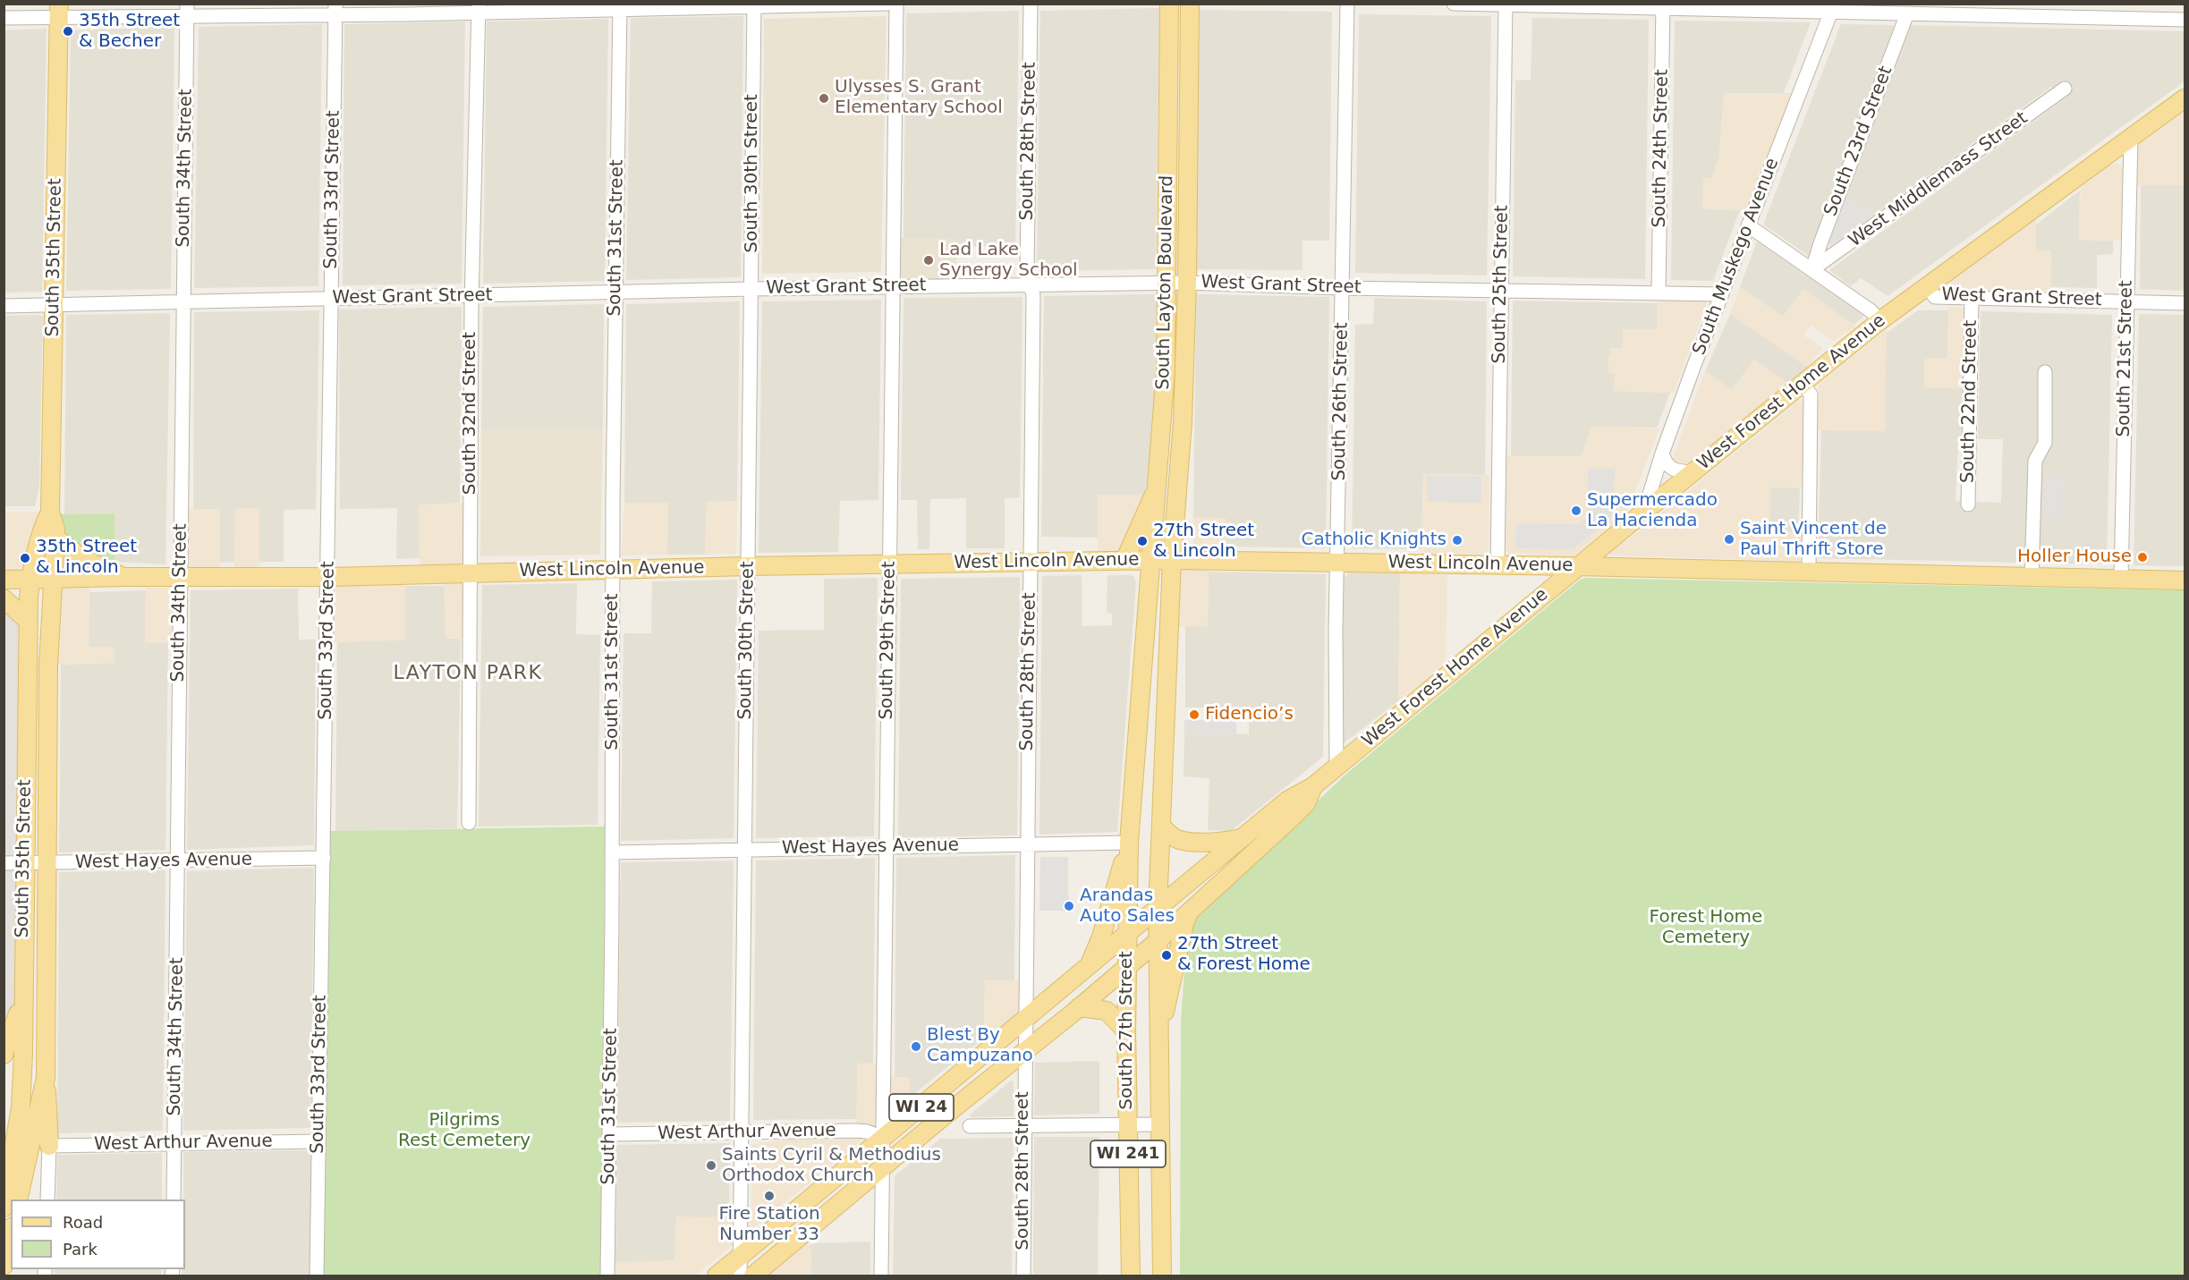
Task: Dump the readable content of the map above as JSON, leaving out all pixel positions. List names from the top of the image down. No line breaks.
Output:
{"streets":{"main road":["South 35th Street","South Layton Boulevard","West Forest Home Avenue","West Lincoln Avenue","South 27th Street","WI 24","WI 241"],"street":["South 28th Street","South 23rd Street","South 24th Street","South 34th Street","South 30th Street","West Middlemass Street","South 33rd Street","South 31st Street","South Muskego Avenue","South 25th Street","West Grant Street","South 21st Street","South 26th Street","South 22nd Street","South 32nd Street","South 29th Street","West Hayes Avenue","West Arthur Avenue"]},"crossings":[["South 28th Street","West Grant Street"],["South 28th Street","West Forest Home Avenue"],["South 28th Street","West Lincoln Avenue"],["South 28th Street","West Hayes Avenue"],["South 23rd Street","West Middlemass Street"],["South 24th Street","West Grant Street"],["South 34th Street","West Grant Street"],["South 34th Street","West Lincoln Avenue"],["South 34th Street","West Hayes Avenue"],["South 34th Street","West Arthur Avenue"],["South 30th Street","West Grant Street"],["South 30th Street","West Forest Home Avenue"],["South 30th Street","West Lincoln Avenue"],["South 30th Street","West Hayes Avenue"],["South 30th Street","West Arthur Avenue"],["South 33rd Street","West Grant Street"],["South 33rd Street","West Lincoln Avenue"],["South 33rd Street","West Hayes Avenue"],["South 33rd Street","West Arthur Avenue"],["South 31st Street","West Grant Street"],["South 31st Street","West Lincoln Avenue"],["South 31st Street","West Hayes Avenue"],["South 31st Street","West Arthur Avenue"],["South Muskego Avenue","West Grant Street"],["South Muskego Avenue","West Forest Home Avenue"],["South 35th Street","West Grant Street"],["South 35th Street","West Lincoln Avenue"],["South 35th Street","West Hayes Avenue"],["South Layton Boulevard","West Grant Street"],["South Layton Boulevard","West Lincoln Avenue"],["South Layton Boulevard","South 27th Street"],["South 25th Street","West Grant Street"],["South 25th Street","West Lincoln Avenue"],["West Grant Street","South 21st Street"],["West Grant Street","West Forest Home Avenue"],["West Grant Street","South 26th Street"],["West Grant Street","South 22nd Street"],["West Grant Street","South 32nd Street"],["West Grant Street","South 29th Street"],["South 21st Street","West Forest Home Avenue"],["South 21st Street","West Lincoln Avenue"],["West Forest Home Avenue","South 26th Street"],["West Forest Home Avenue","West Lincoln Avenue"],["West Forest Home Avenue","South 29th Street"],["West Forest Home Avenue","South 27th Street"],["West Forest Home Avenue","West Arthur Avenue"],["South 26th Street","West Lincoln Avenue"],["South 32nd Street","West Lincoln Avenue"],["West Lincoln Avenue","South 29th Street"],["West Lincoln Avenue","South 27th Street"],["South 29th Street","West Hayes Avenue"],["South 29th Street","West Arthur Avenue"],["West Hayes Avenue","South 27th Street"]],"districts":["LAYTON PARK"],"parks":["Forest Home Cemetery","Pilgrims Rest Cemetery"],"places":["35th Street & Becher","Ulysses S. Grant Elementary School","Lad Lake Synergy School","Supermercado La Hacienda","Saint Vincent de Paul Thrift Store","Catholic Knights","27th Street & Lincoln","Holler House","35th Street & Lincoln","Fidencio’s","Arandas Auto Sales","27th Street & Forest Home","Blest By Campuzano","Saints Cyril & Methodius Orthodox Church","Fire Station Number 33"],"legend":["Road","Park"]}
